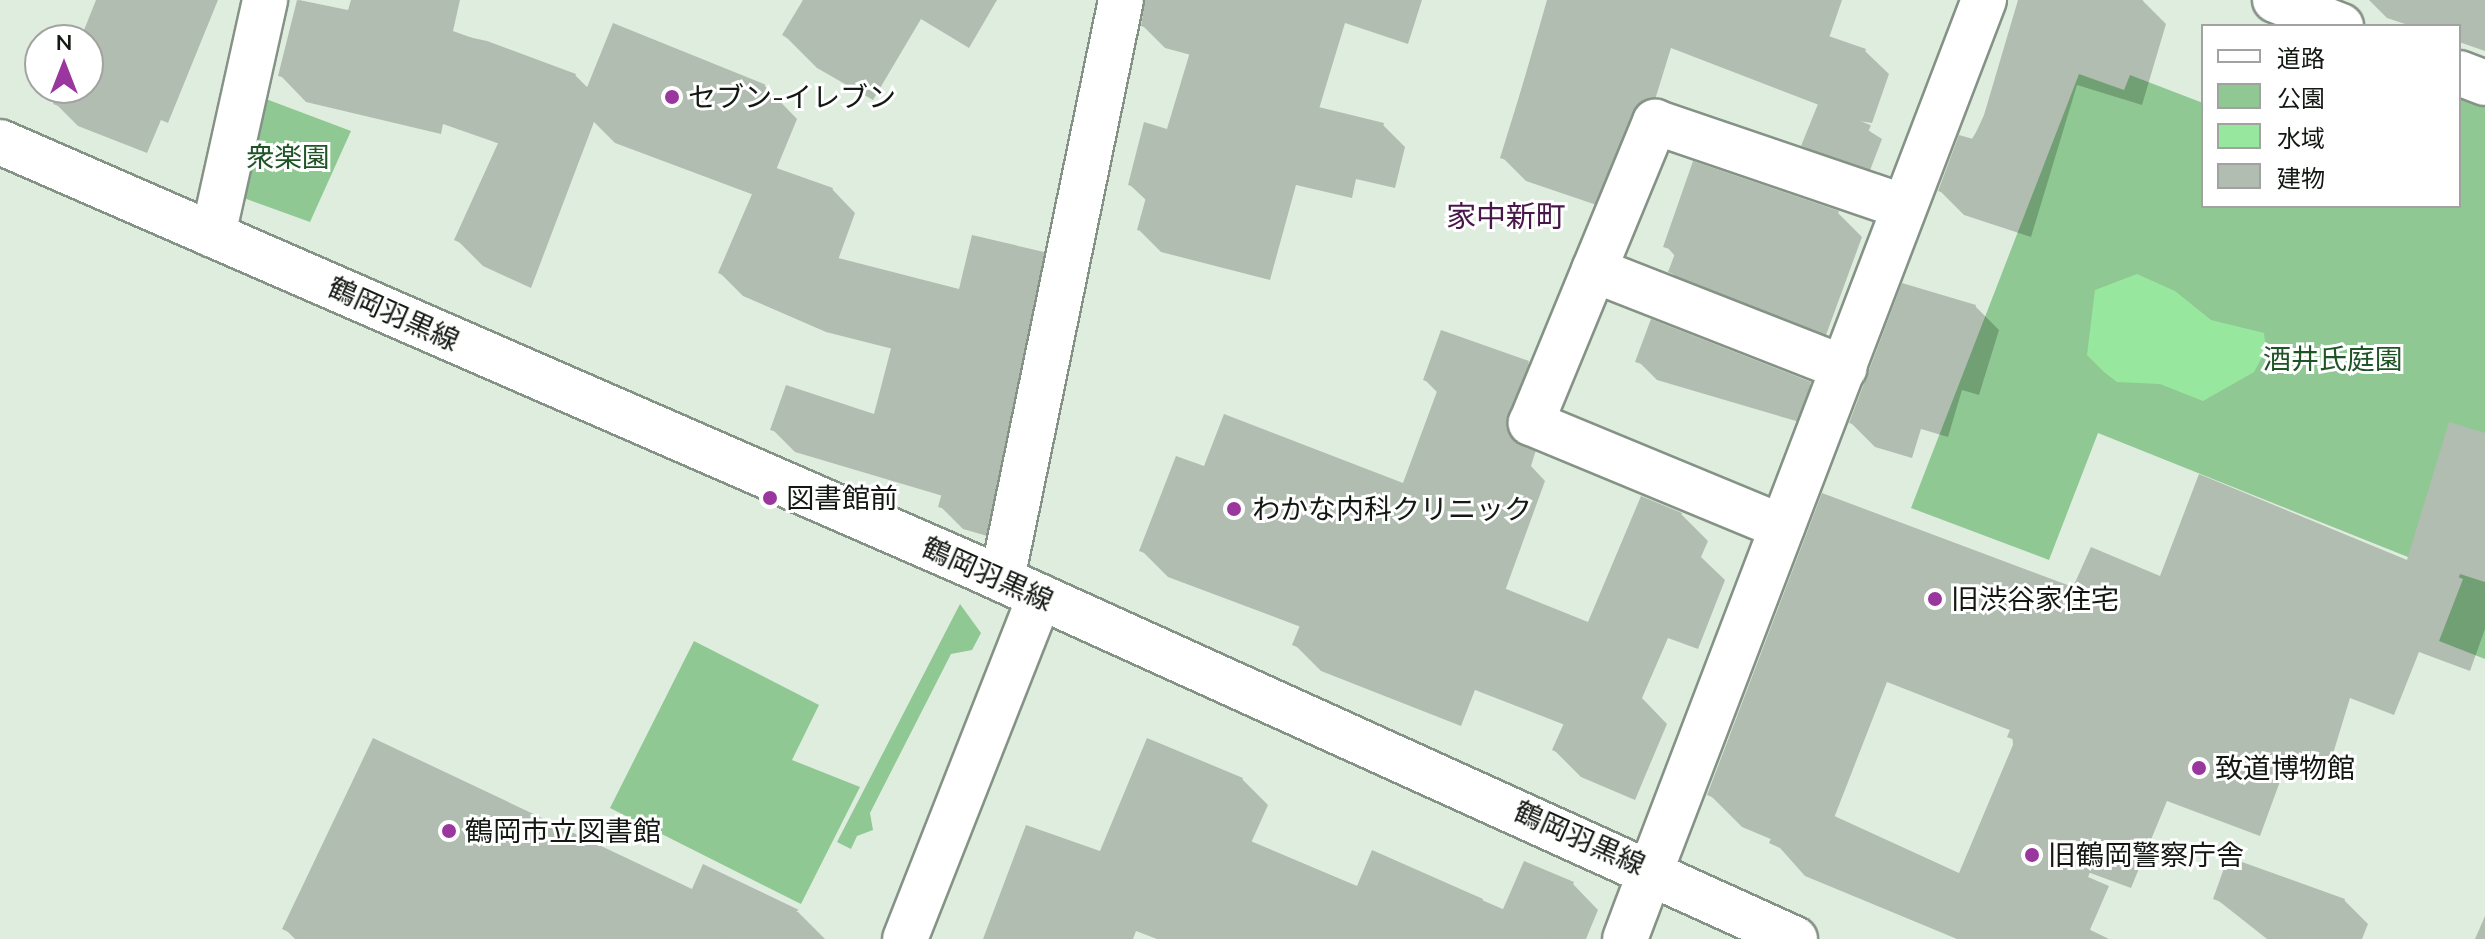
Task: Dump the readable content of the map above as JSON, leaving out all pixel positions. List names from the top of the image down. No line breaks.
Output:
{"streets":{"street":["鶴岡羽黒線"]},"districts":["家中新町"],"parks":["衆楽園","酒井氏庭園"],"places":["セブン-イレブン","図書館前","わかな内科クリニック","旧渋谷家住宅","致道博物館","鶴岡市立図書館","旧鶴岡警察庁舎"],"legend":["道路","公園","水域","建物"],"north":"top"}
